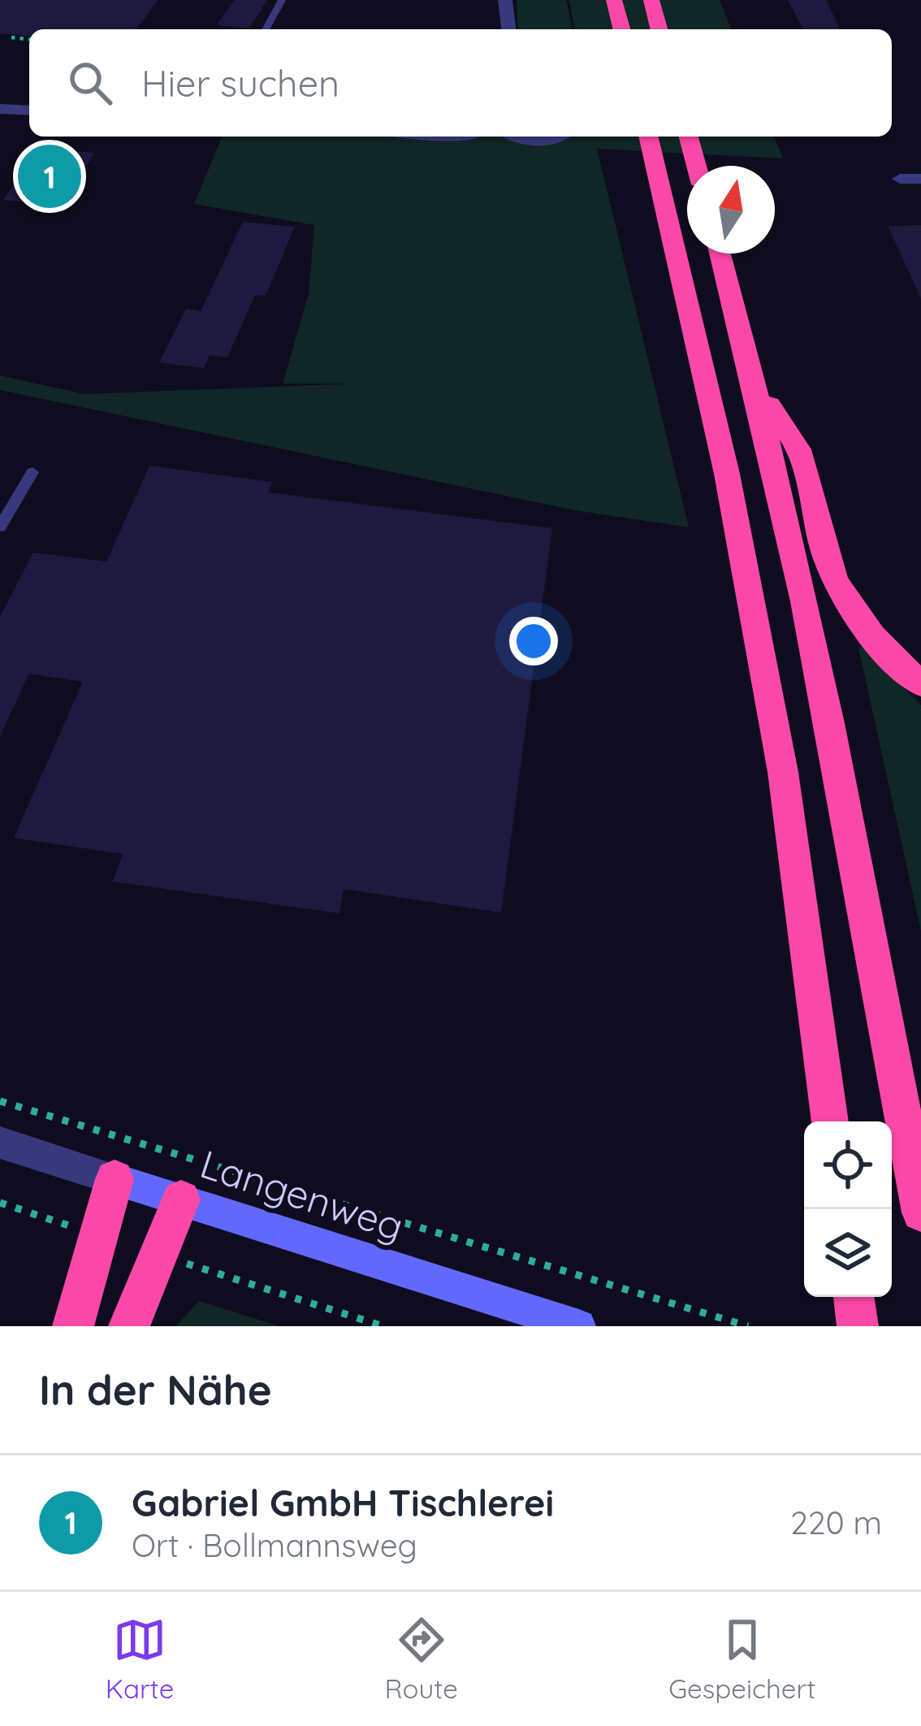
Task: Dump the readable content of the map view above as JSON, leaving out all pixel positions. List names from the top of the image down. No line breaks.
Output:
{"streets":{"street":["Langenweg"]},"north":"top","page":{"search":"Hier suchen","pins":"1","heading":"In der Nähe","list":[{"mark":"1","name":"Gabriel GmbH Tischlerei","note":"Ort · Bollmannsweg","value":"220 m"}],"nav":["Karte","Route","Gespeichert"]}}
